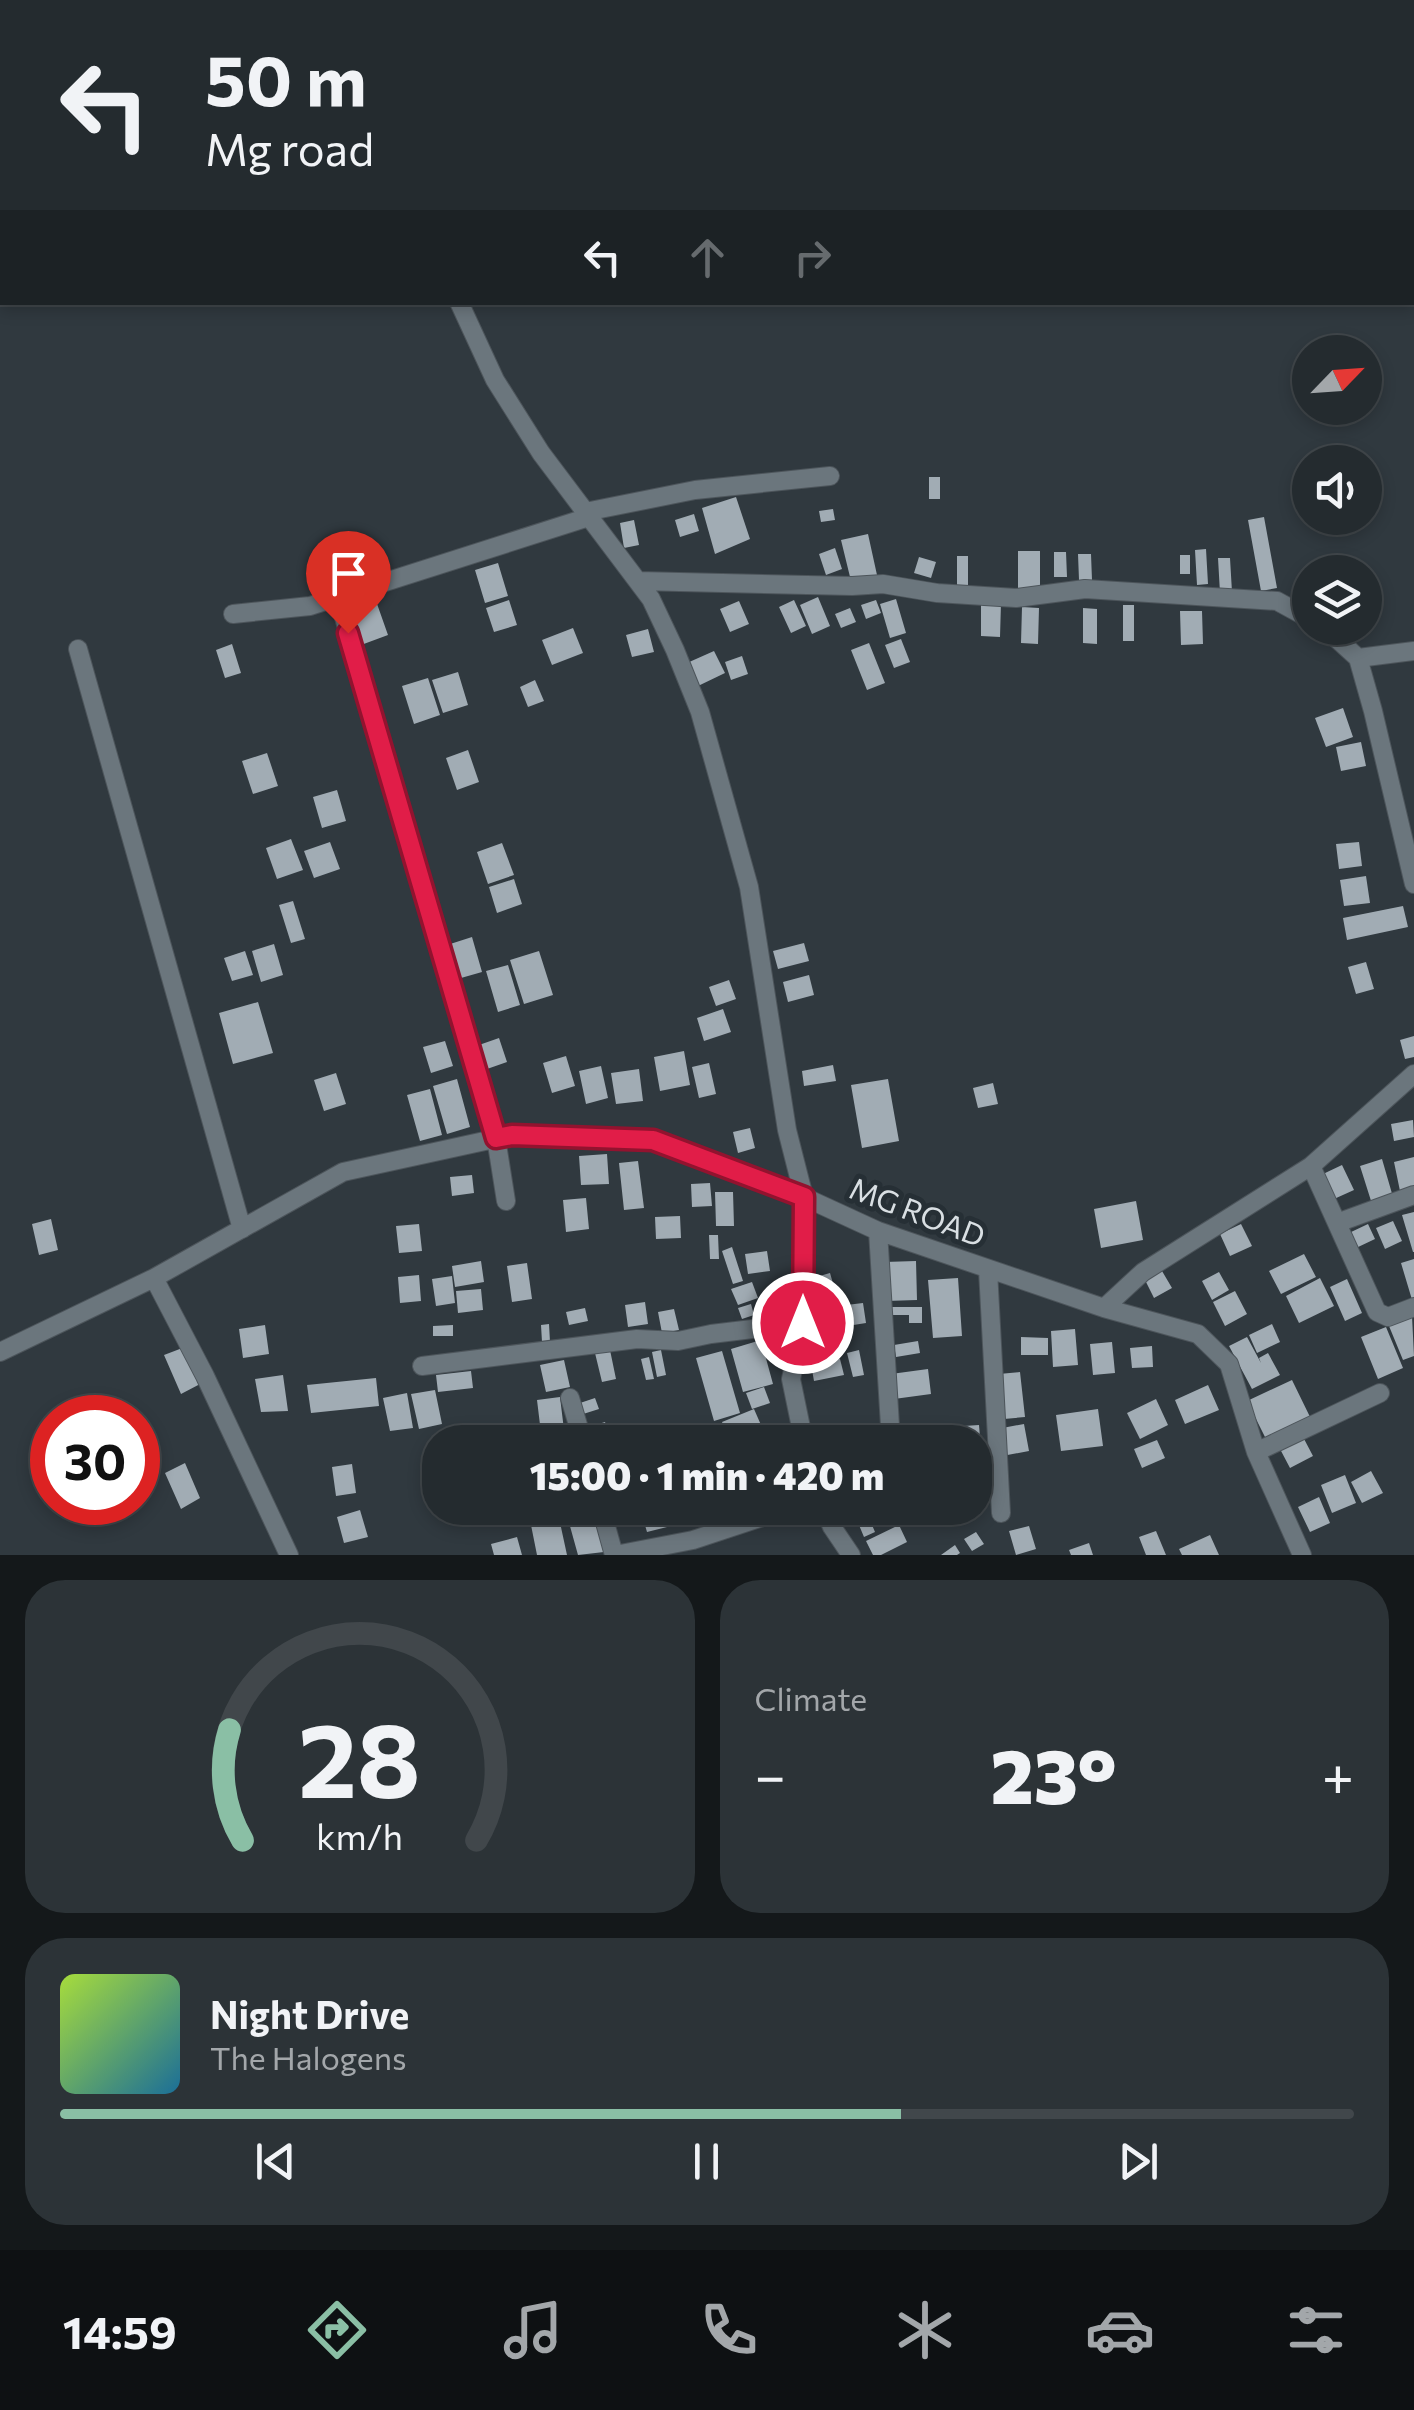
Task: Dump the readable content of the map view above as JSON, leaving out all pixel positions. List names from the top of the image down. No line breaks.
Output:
{"streets":{"street":["MG ROAD"]},"north":"top right","page":{"turn":["50 m","Mg road"],"limit":"30","trip":"15:00 · 1 min · 420 m","tile":"Climate","heat":["−","23°","+"],"song":["Night Drive","The Halogens"],"tabs":"14:59","gauge":["28","km/h"]}}
